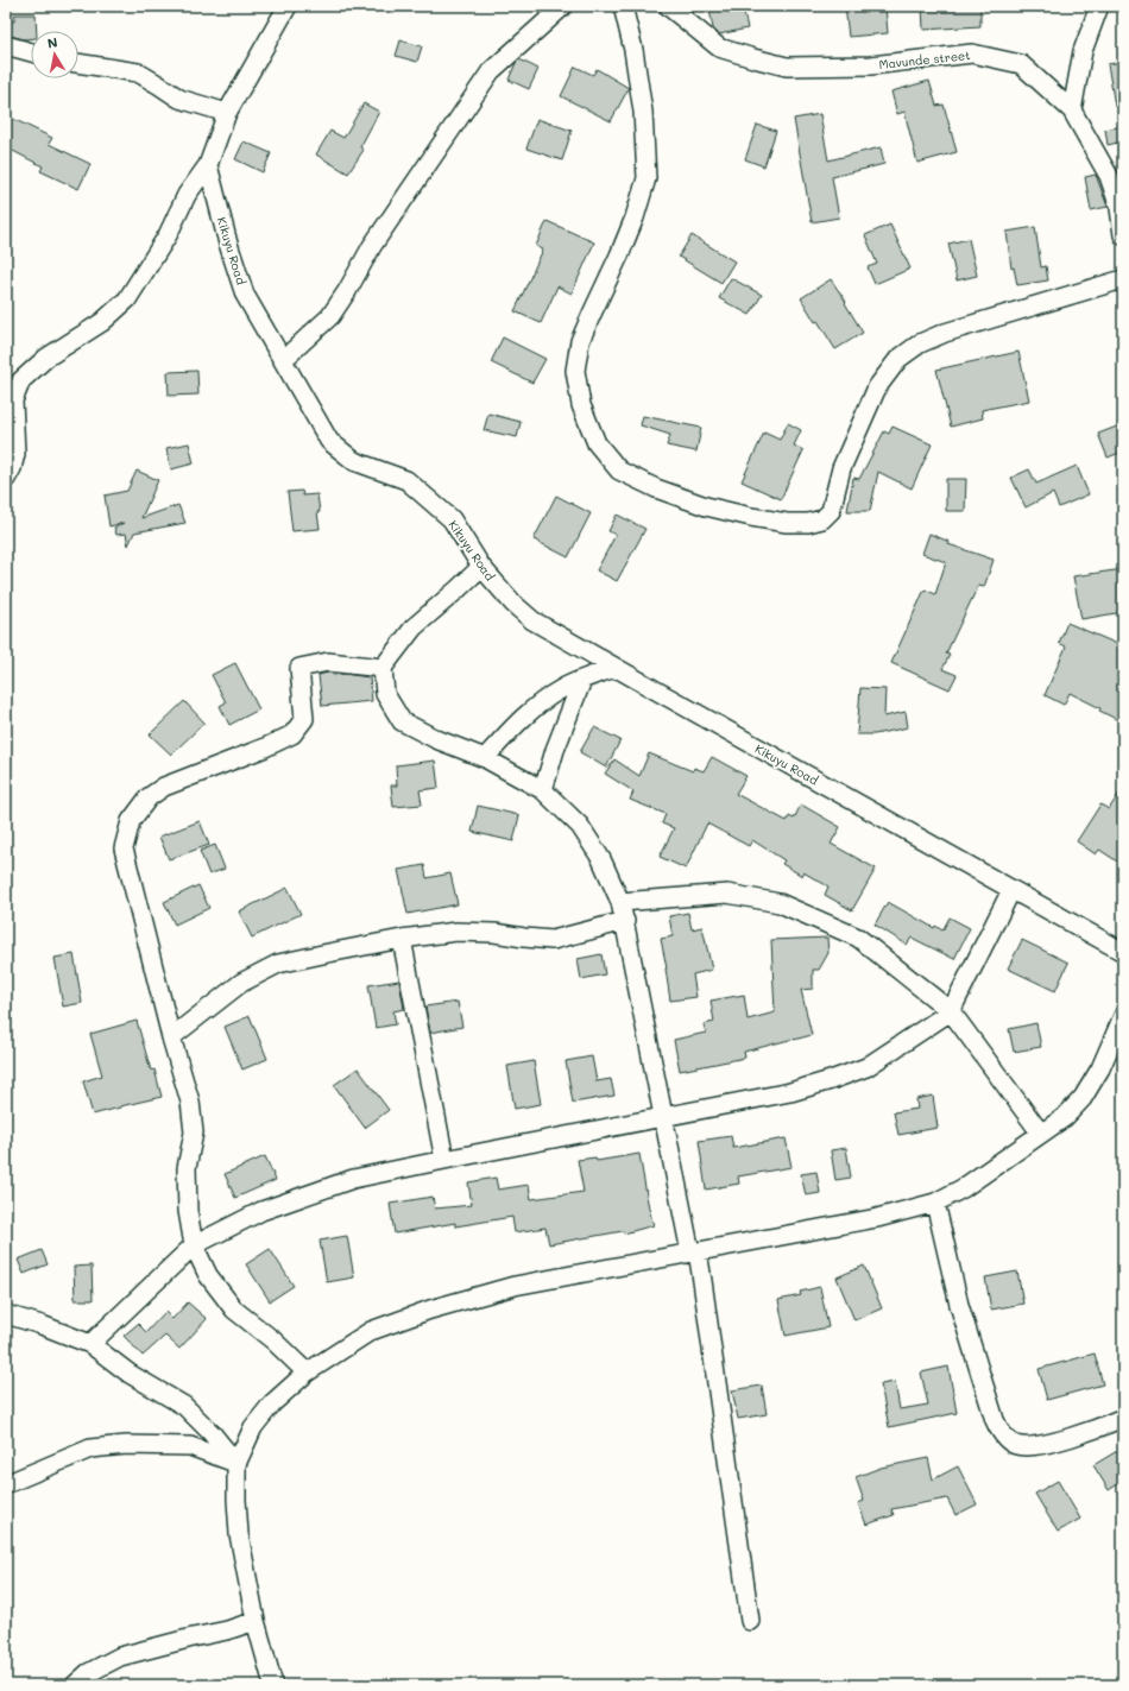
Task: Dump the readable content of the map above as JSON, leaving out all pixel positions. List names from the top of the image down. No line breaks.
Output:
{"streets":{"street":["Mavunde street","Kikuyu Road"]},"north":"top"}
